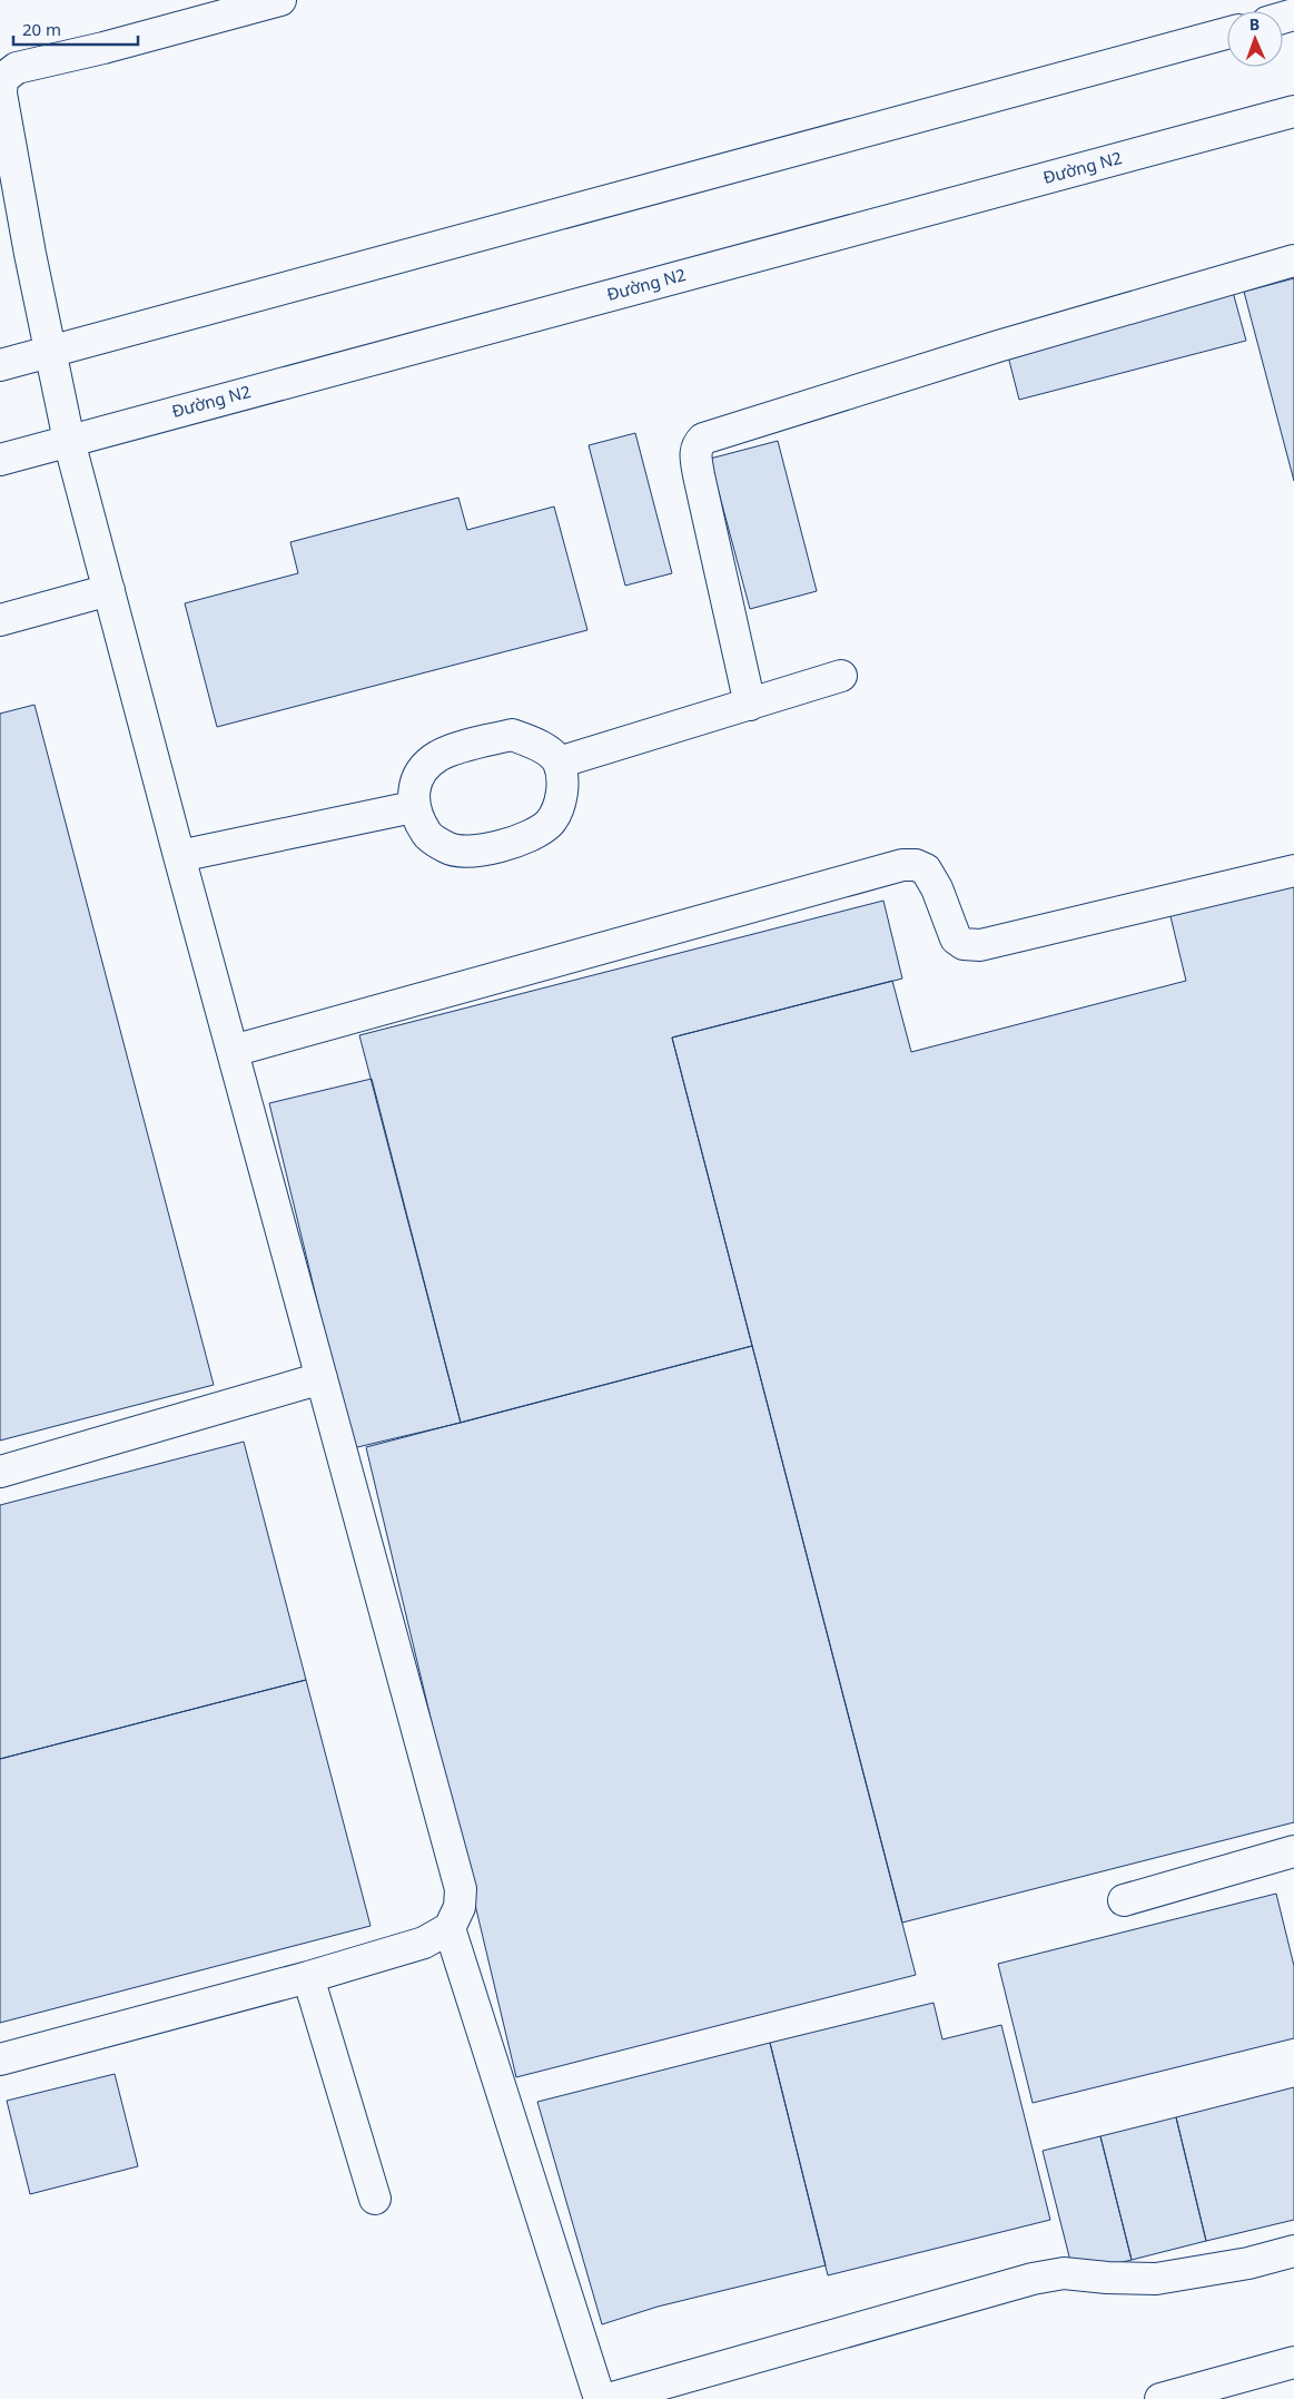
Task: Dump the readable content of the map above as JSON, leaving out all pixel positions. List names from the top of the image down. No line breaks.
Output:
{"streets":{"street":["Đường N2"]},"scale_bar":"20 m","north":"top"}
